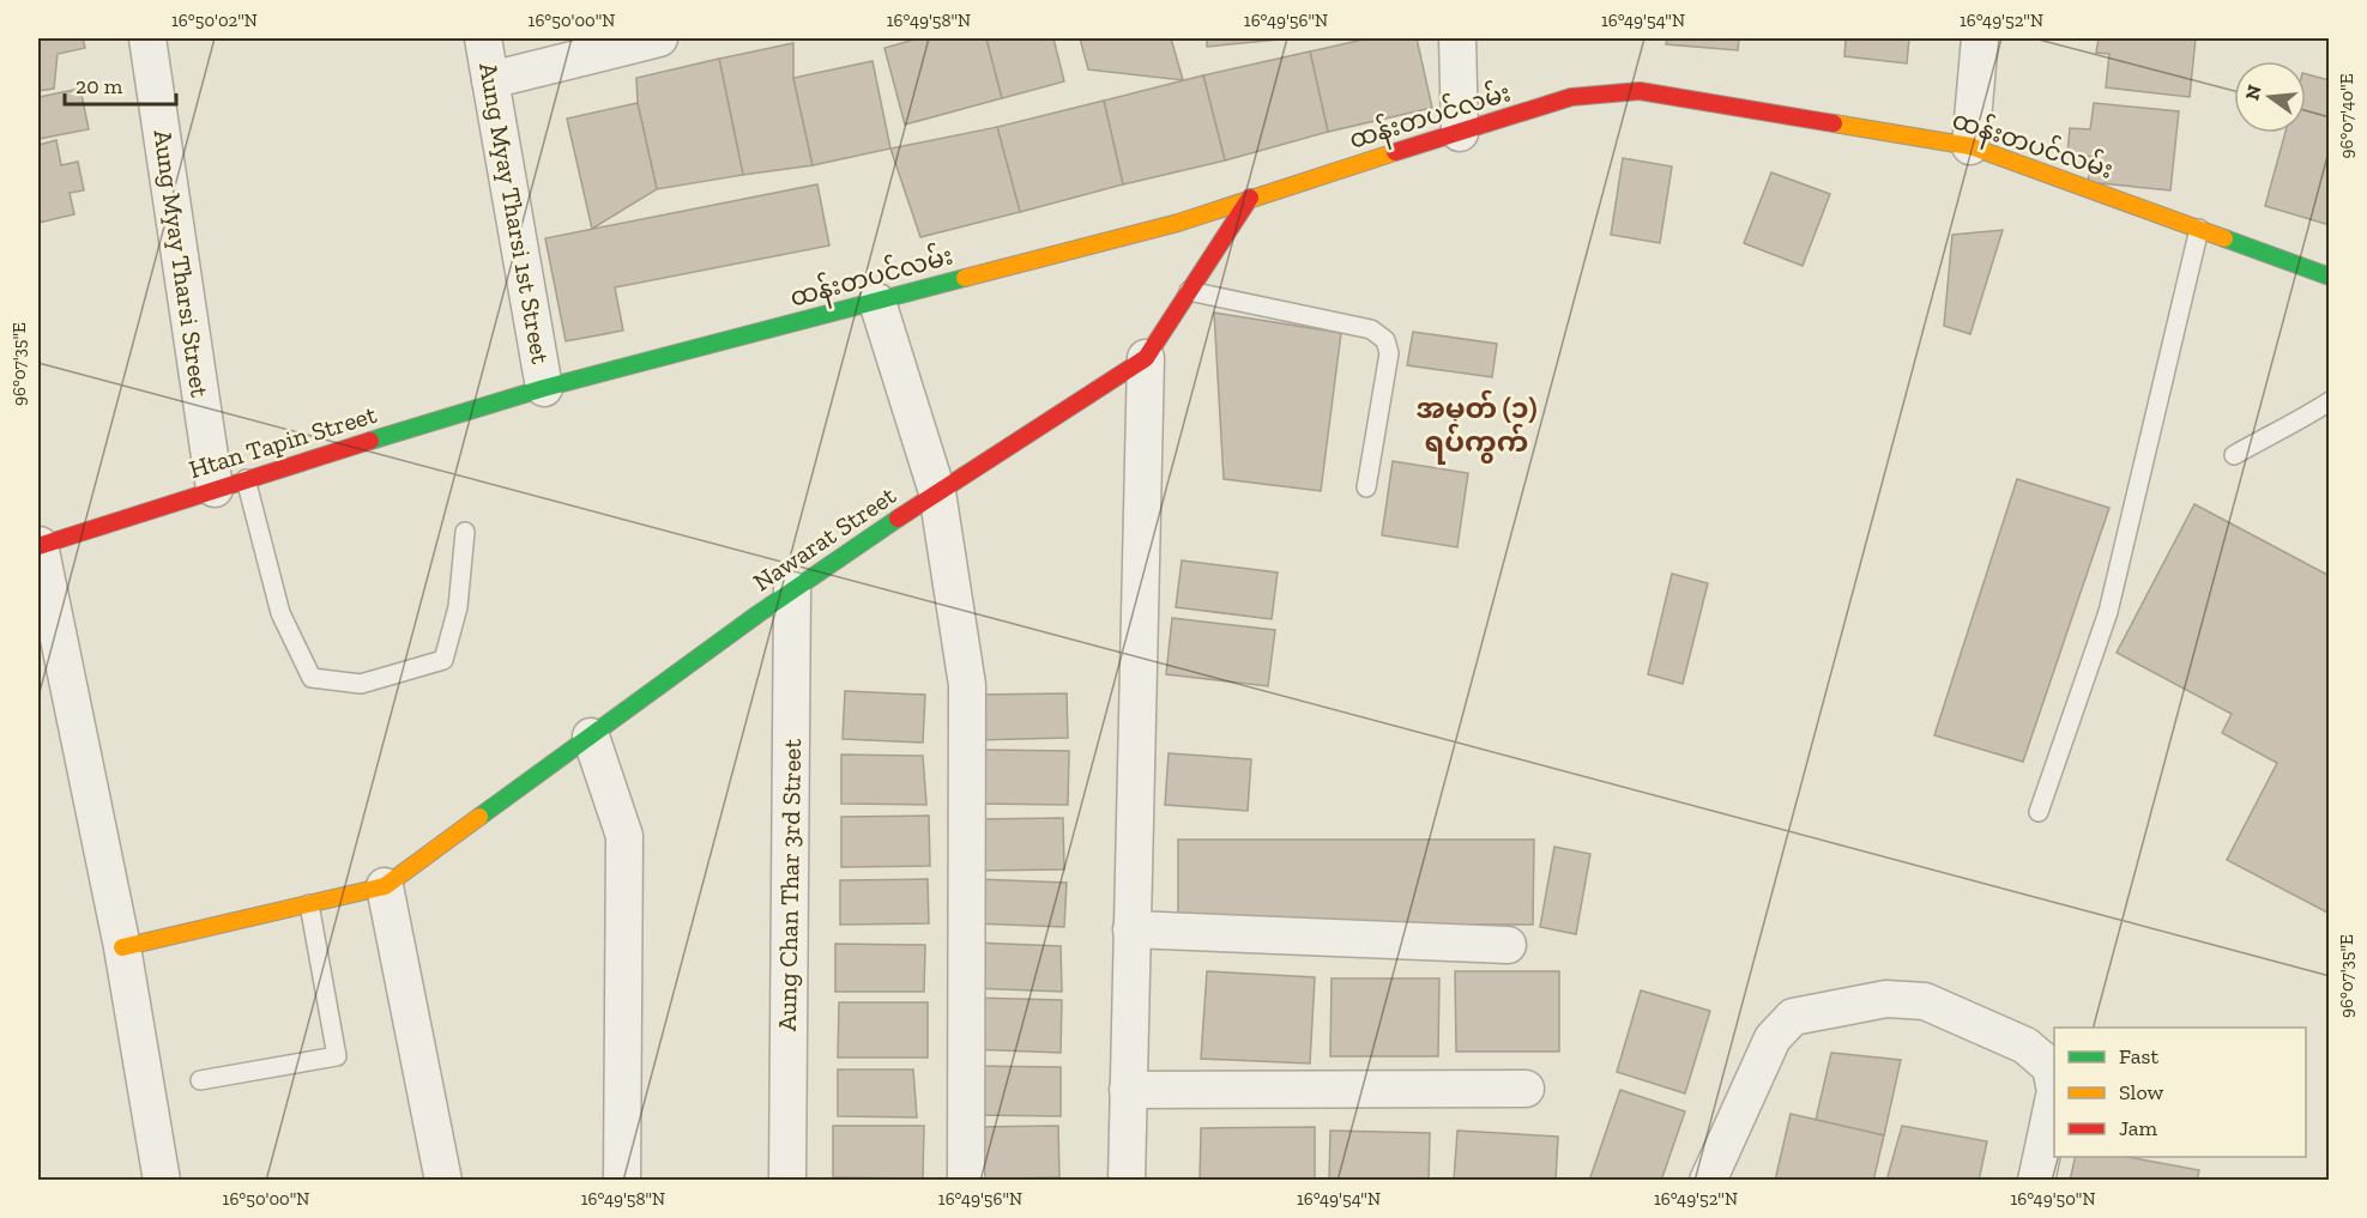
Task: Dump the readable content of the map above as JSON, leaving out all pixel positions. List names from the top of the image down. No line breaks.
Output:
{"streets":{"street":["ထန်းတပင်လမ်း","Aung Myay Tharsi 1st Street","Aung Myay Tharsi Street","Htan Tapin Street","Nawarat Street","Aung Chan Thar 3rd Street"]},"crossings":[["ထန်းတပင်လမ်း","Aung Myay Tharsi 1st Street"],["ထန်းတပင်လမ်း","Htan Tapin Street"],["ထန်းတပင်လမ်း","Nawarat Street"],["Aung Myay Tharsi 1st Street","Htan Tapin Street"],["Aung Myay Tharsi Street","Htan Tapin Street"],["Nawarat Street","Aung Chan Thar 3rd Street"]],"districts":["အမှတ် (၁) ရပ်ကွက်"],"legend":["Fast","Slow","Jam"],"scale_bar":"20 m","north":"left","coordinates":["16°50'02\"N","16°50'00\"N","16°49'58\"N","16°49'56\"N","16°49'54\"N","16°49'52\"N","96°07'40\"E","96°07'35\"E","16°49'50\"N"]}
